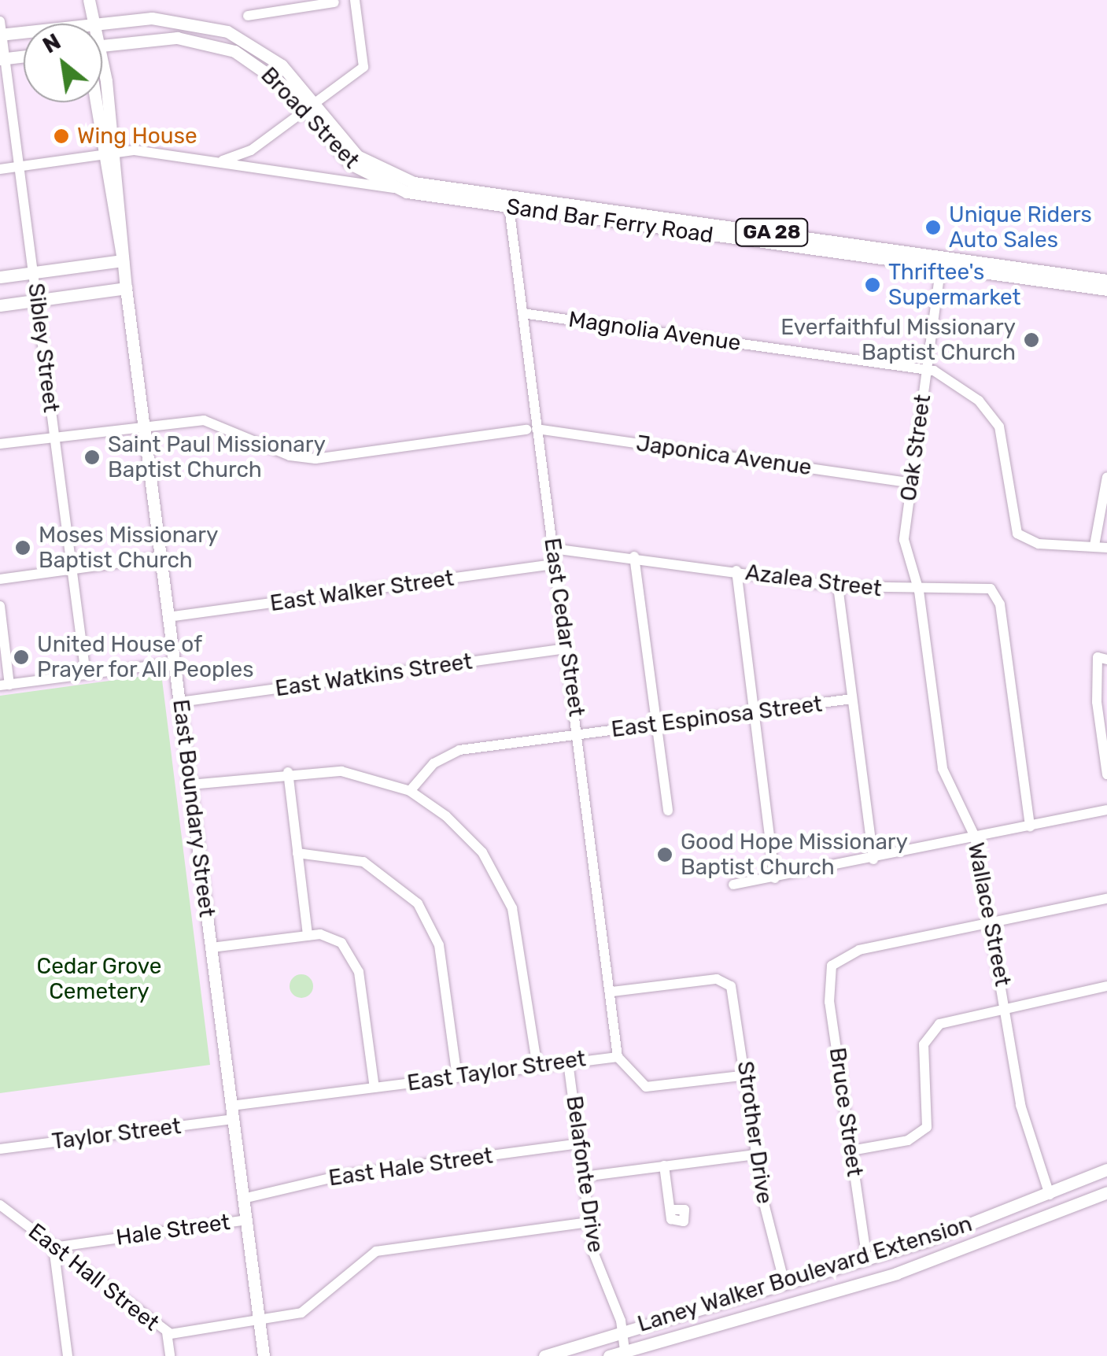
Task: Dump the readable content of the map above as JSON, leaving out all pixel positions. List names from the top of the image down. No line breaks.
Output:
{"streets":{"main road":["Broad Street","Sand Bar Ferry Road","GA 28","East Boundary Street","Laney Walker Boulevard Extension"],"street":["Magnolia Avenue","Sibley Street","Oak Street","Japonica Avenue","Azalea Street","East Walker Street","East Cedar Street","East Watkins Street","East Espinosa Street","Wallace Street","East Taylor Street","Bruce Street","Strother Drive","Taylor Street","East Hale Street","Belafonte Drive","Hale Street","East Hall Street"]},"crossings":[["Broad Street","Sand Bar Ferry Road"],["Broad Street","Sibley Street"],["Sand Bar Ferry Road","Oak Street"],["Sand Bar Ferry Road","East Cedar Street"],["Magnolia Avenue","Oak Street"],["Magnolia Avenue","East Cedar Street"],["Sibley Street","Japonica Avenue"],["Oak Street","Japonica Avenue"],["Oak Street","Azalea Street"],["Oak Street","Wallace Street"],["Japonica Avenue","East Cedar Street"],["Japonica Avenue","East Boundary Street"],["Azalea Street","East Cedar Street"],["Azalea Street","Wallace Street"],["East Walker Street","East Cedar Street"],["East Walker Street","East Boundary Street"],["East Cedar Street","East Watkins Street"],["East Cedar Street","East Espinosa Street"],["East Cedar Street","East Taylor Street"],["East Cedar Street","Strother Drive"],["East Watkins Street","East Boundary Street"],["East Boundary Street","East Taylor Street"],["East Boundary Street","Taylor Street"],["East Boundary Street","East Hale Street"],["East Boundary Street","Hale Street"],["East Boundary Street","East Hall Street"],["Wallace Street","Bruce Street"],["Wallace Street","Laney Walker Boulevard Extension"],["East Taylor Street","Strother Drive"],["East Taylor Street","Taylor Street"],["East Taylor Street","Belafonte Drive"],["Bruce Street","Laney Walker Boulevard Extension"],["Strother Drive","Laney Walker Boulevard Extension"],["East Hale Street","Belafonte Drive"],["Belafonte Drive","Laney Walker Boulevard Extension"],["Belafonte Drive","East Hall Street"],["Hale Street","East Hall Street"]],"parks":["Cedar Grove Cemetery"],"places":["Wing House","Unique Riders Auto Sales","Thriftee's Supermarket","Everfaithful Missionary Baptist Church","Saint Paul Missionary Baptist Church","Moses Missionary Baptist Church","United House of Prayer for All Peoples","Good Hope Missionary Baptist Church"],"north":"top left"}
